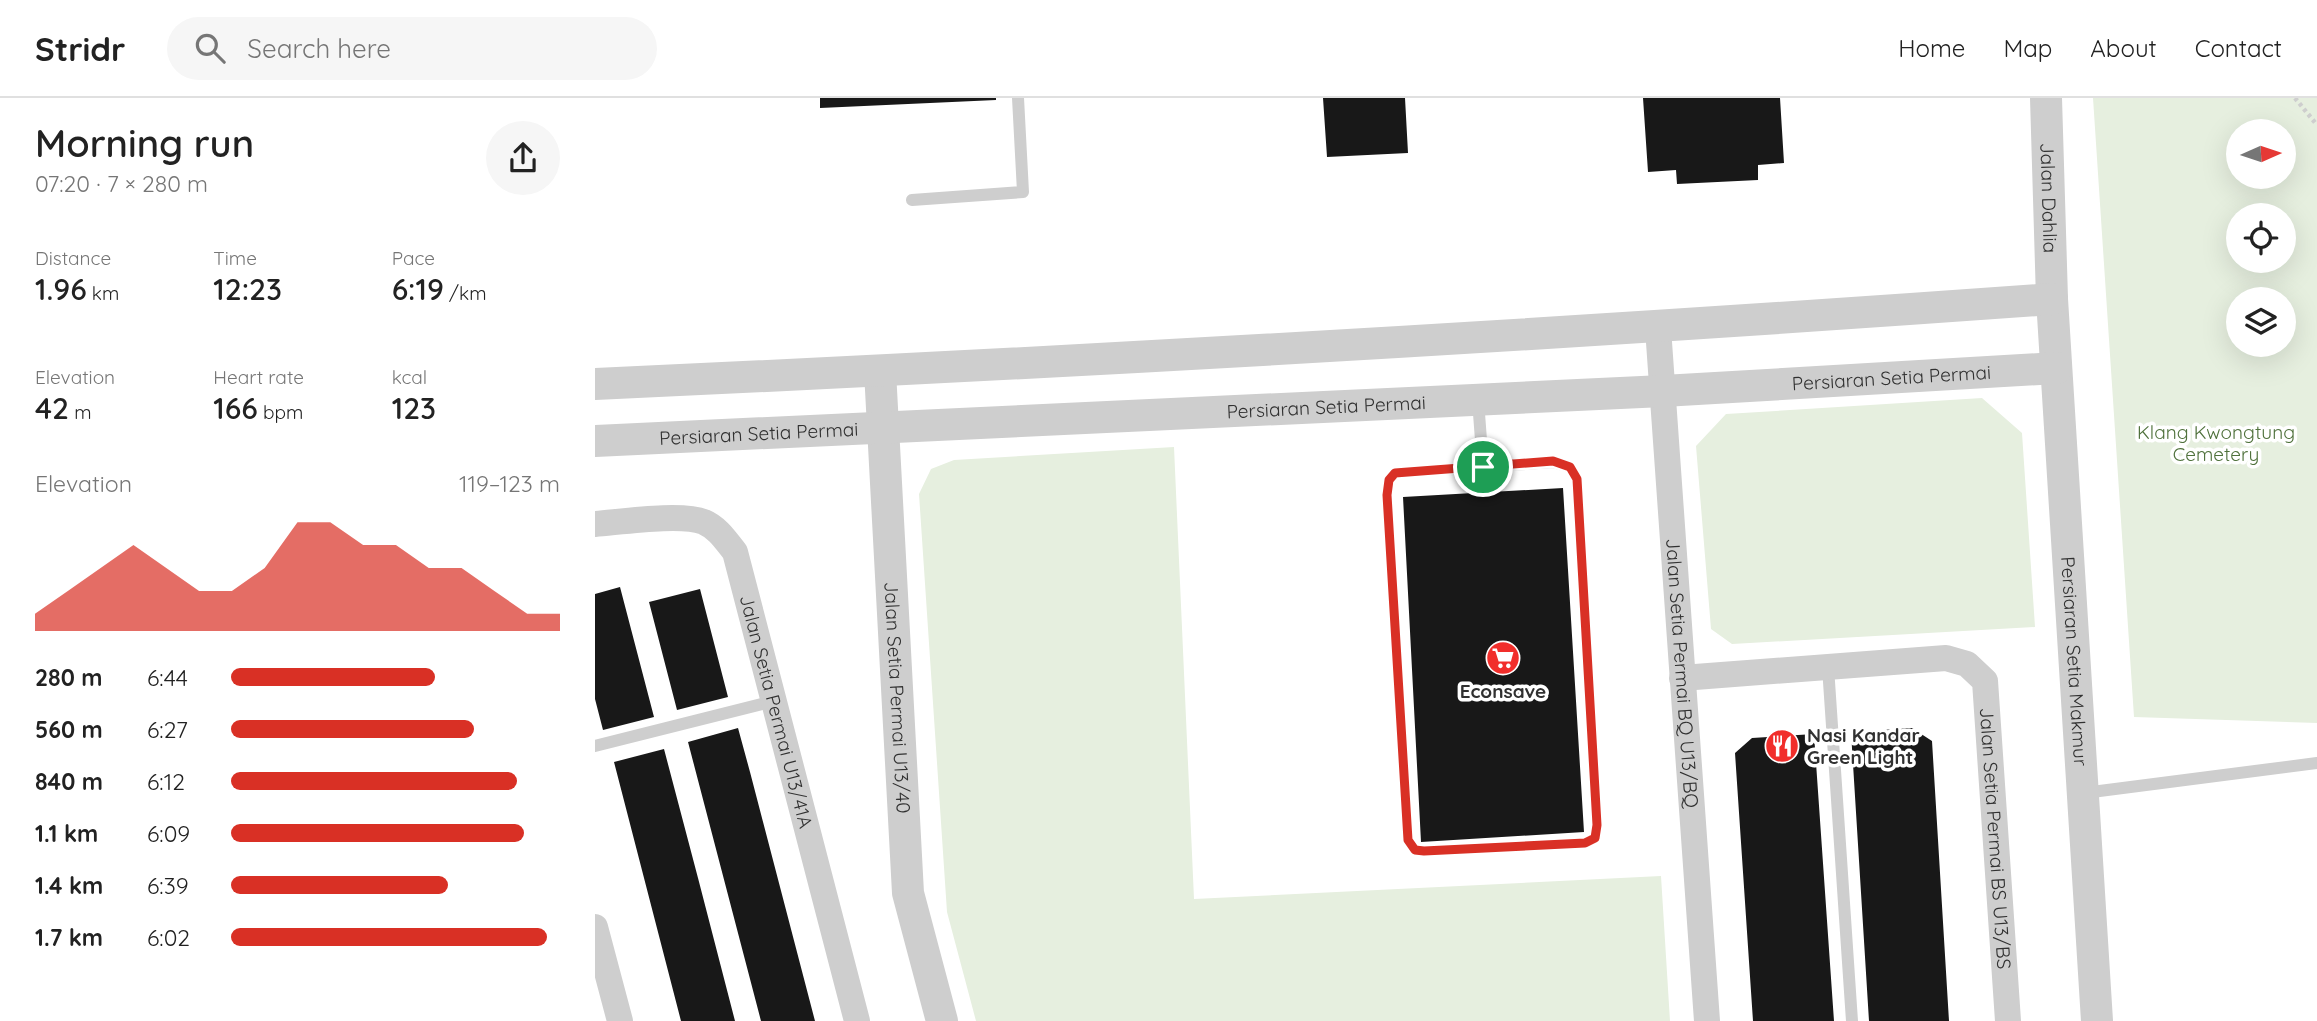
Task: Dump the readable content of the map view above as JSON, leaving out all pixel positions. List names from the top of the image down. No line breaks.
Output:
{"streets":{"street":["Jalan Dahlia","Persiaran Setia Permai","Persiaran Setia Makmur","Jalan Setia Permai BQ U13/BQ","Jalan Setia Permai U13/40","Jalan Setia Permai U13/41A","Jalan Setia Permai BS U13/BS"]},"crossings":[["Jalan Dahlia","Persiaran Setia Makmur"],["Persiaran Setia Permai","Persiaran Setia Makmur"],["Persiaran Setia Permai","Jalan Setia Permai BQ U13/BQ"],["Persiaran Setia Permai","Jalan Setia Permai U13/40"]],"parks":["Klang Kwongtung Cemetery"],"places":{"supermarket":["Econsave"],"restaurant":["Nasi Kandar Green Light"]},"north":"right","page":{"header":"Stridr","search":"Search here","nav":["Home","Map","About","Contact"],"heading":["Morning run","07:20 · 7 × 280 m"],"stats":[["Distance","1.96 km"],["Time","12:23"],["Pace","6:19 /km"],["Elevation","42 m"],["Heart rate","166 bpm"],["kcal","123"]],"chart":["Elevation","119–123 m"],"list":[{"name":"280 m","note":"6:44"},{"name":"560 m","note":"6:27"},{"name":"840 m","note":"6:12"},{"name":"1.1 km","note":"6:09"},{"name":"1.4 km","note":"6:39"},{"name":"1.7 km","note":"6:02"}]}}
